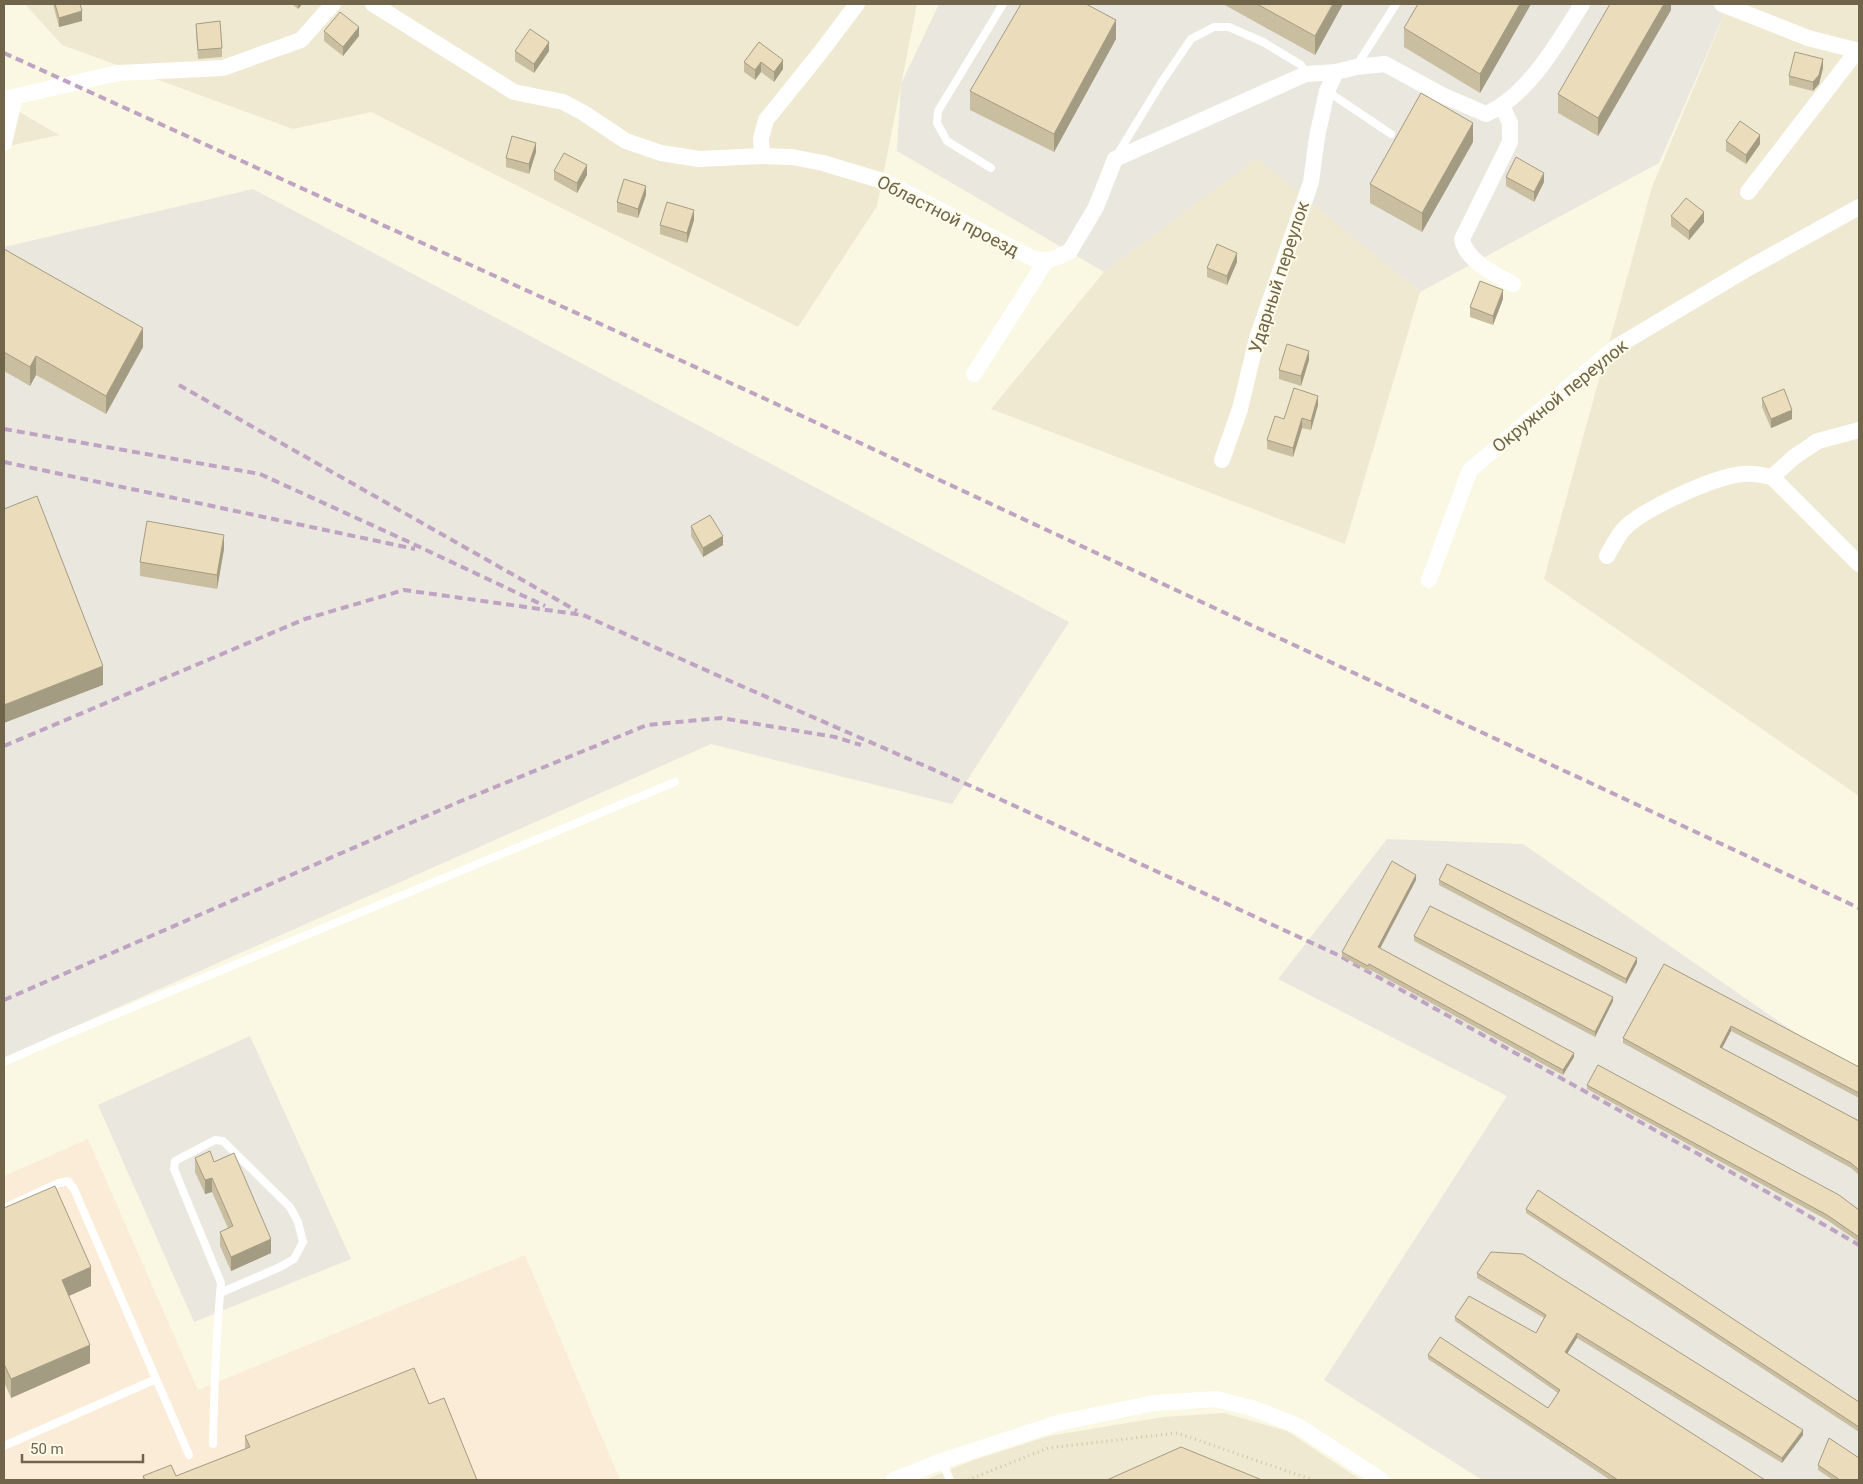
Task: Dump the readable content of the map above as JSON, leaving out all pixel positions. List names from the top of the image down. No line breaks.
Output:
{"streets":{"street":["Областной проезд","Ударный переулок","Окружной переулок"]},"scale_bar":"50 m"}
